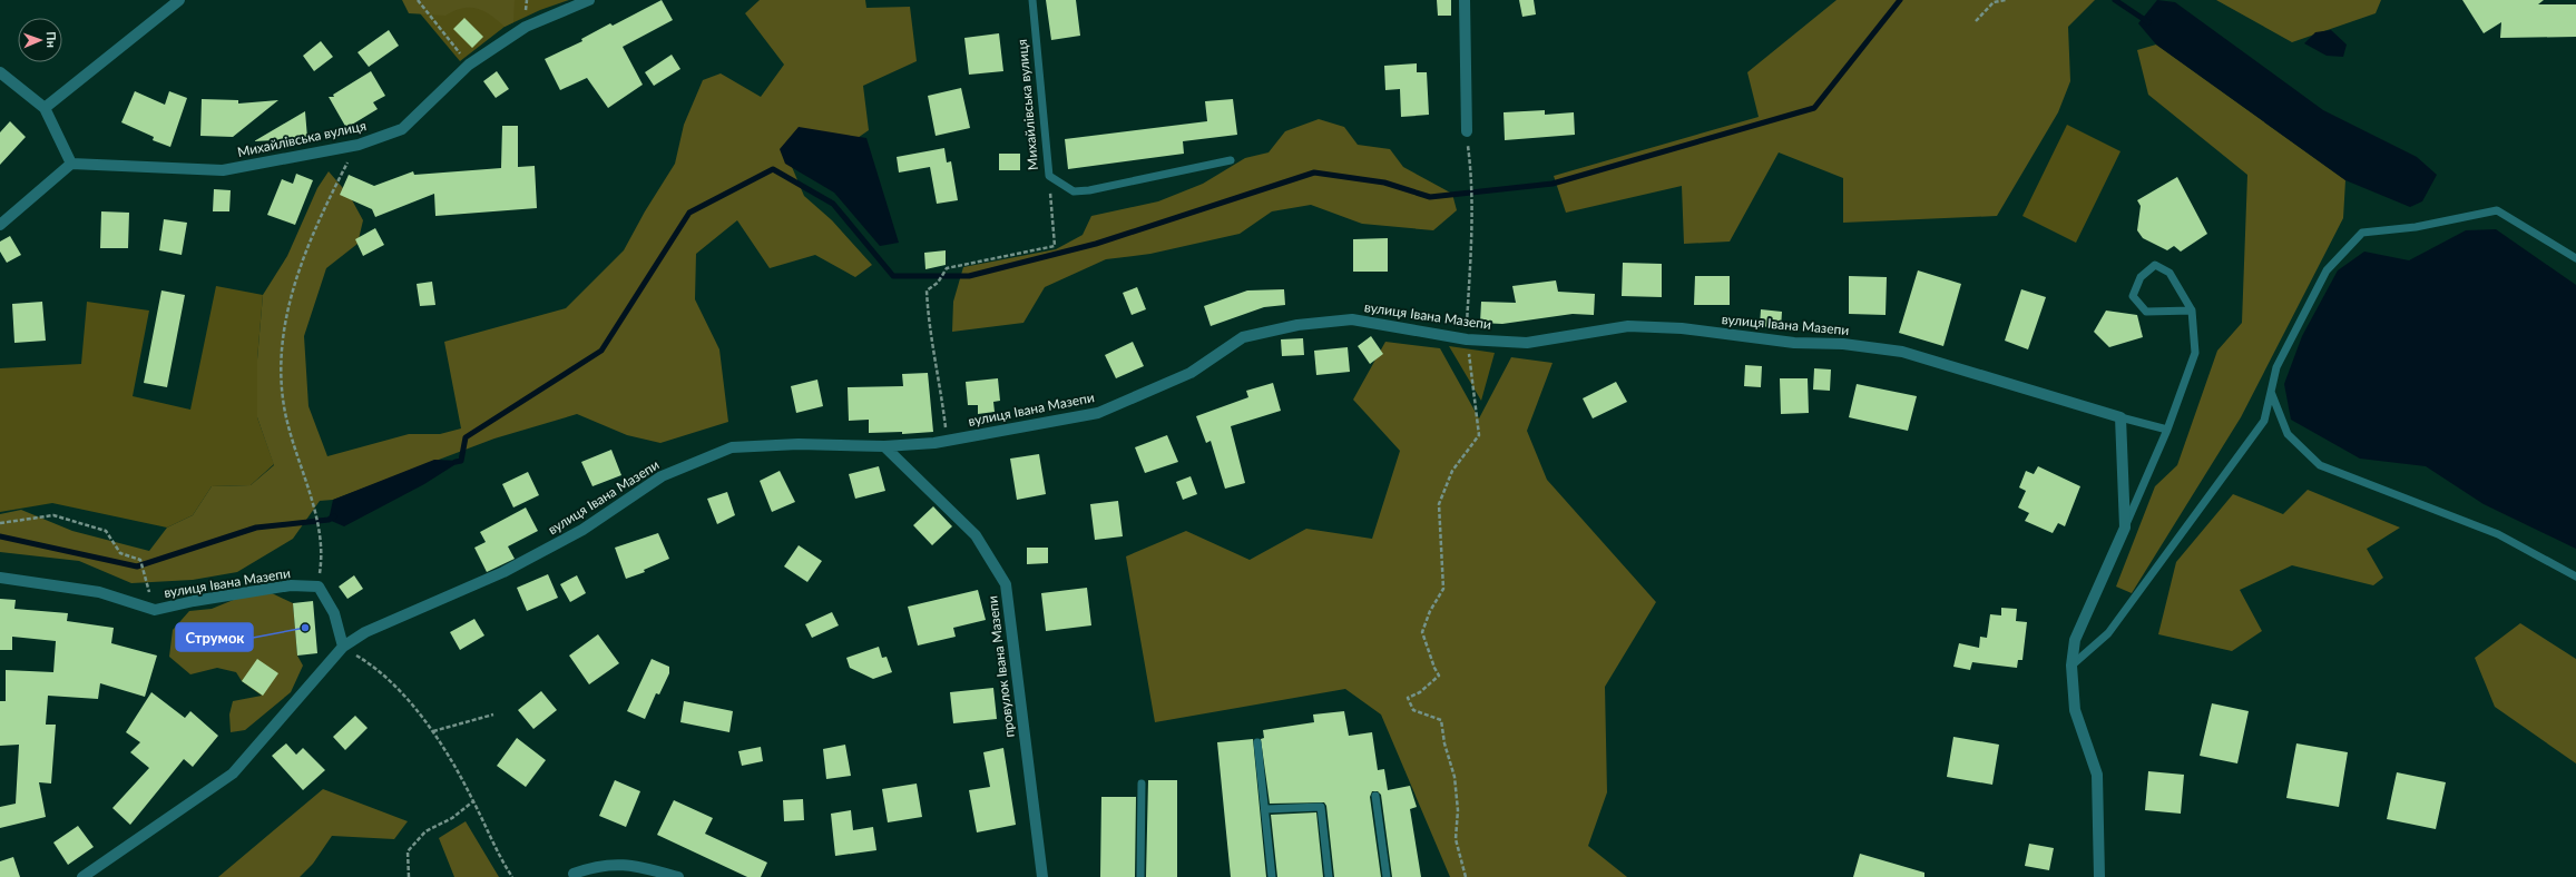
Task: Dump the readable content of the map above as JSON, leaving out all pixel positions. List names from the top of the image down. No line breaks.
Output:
{"streets":{"street":["Михайлівська вулиця","вулиця Івана Мазепи","провулок Івана Мазепи"]},"crossings":[["вулиця Івана Мазепи","провулок Івана Мазепи"]],"places":["Струмок"],"north":"right"}
